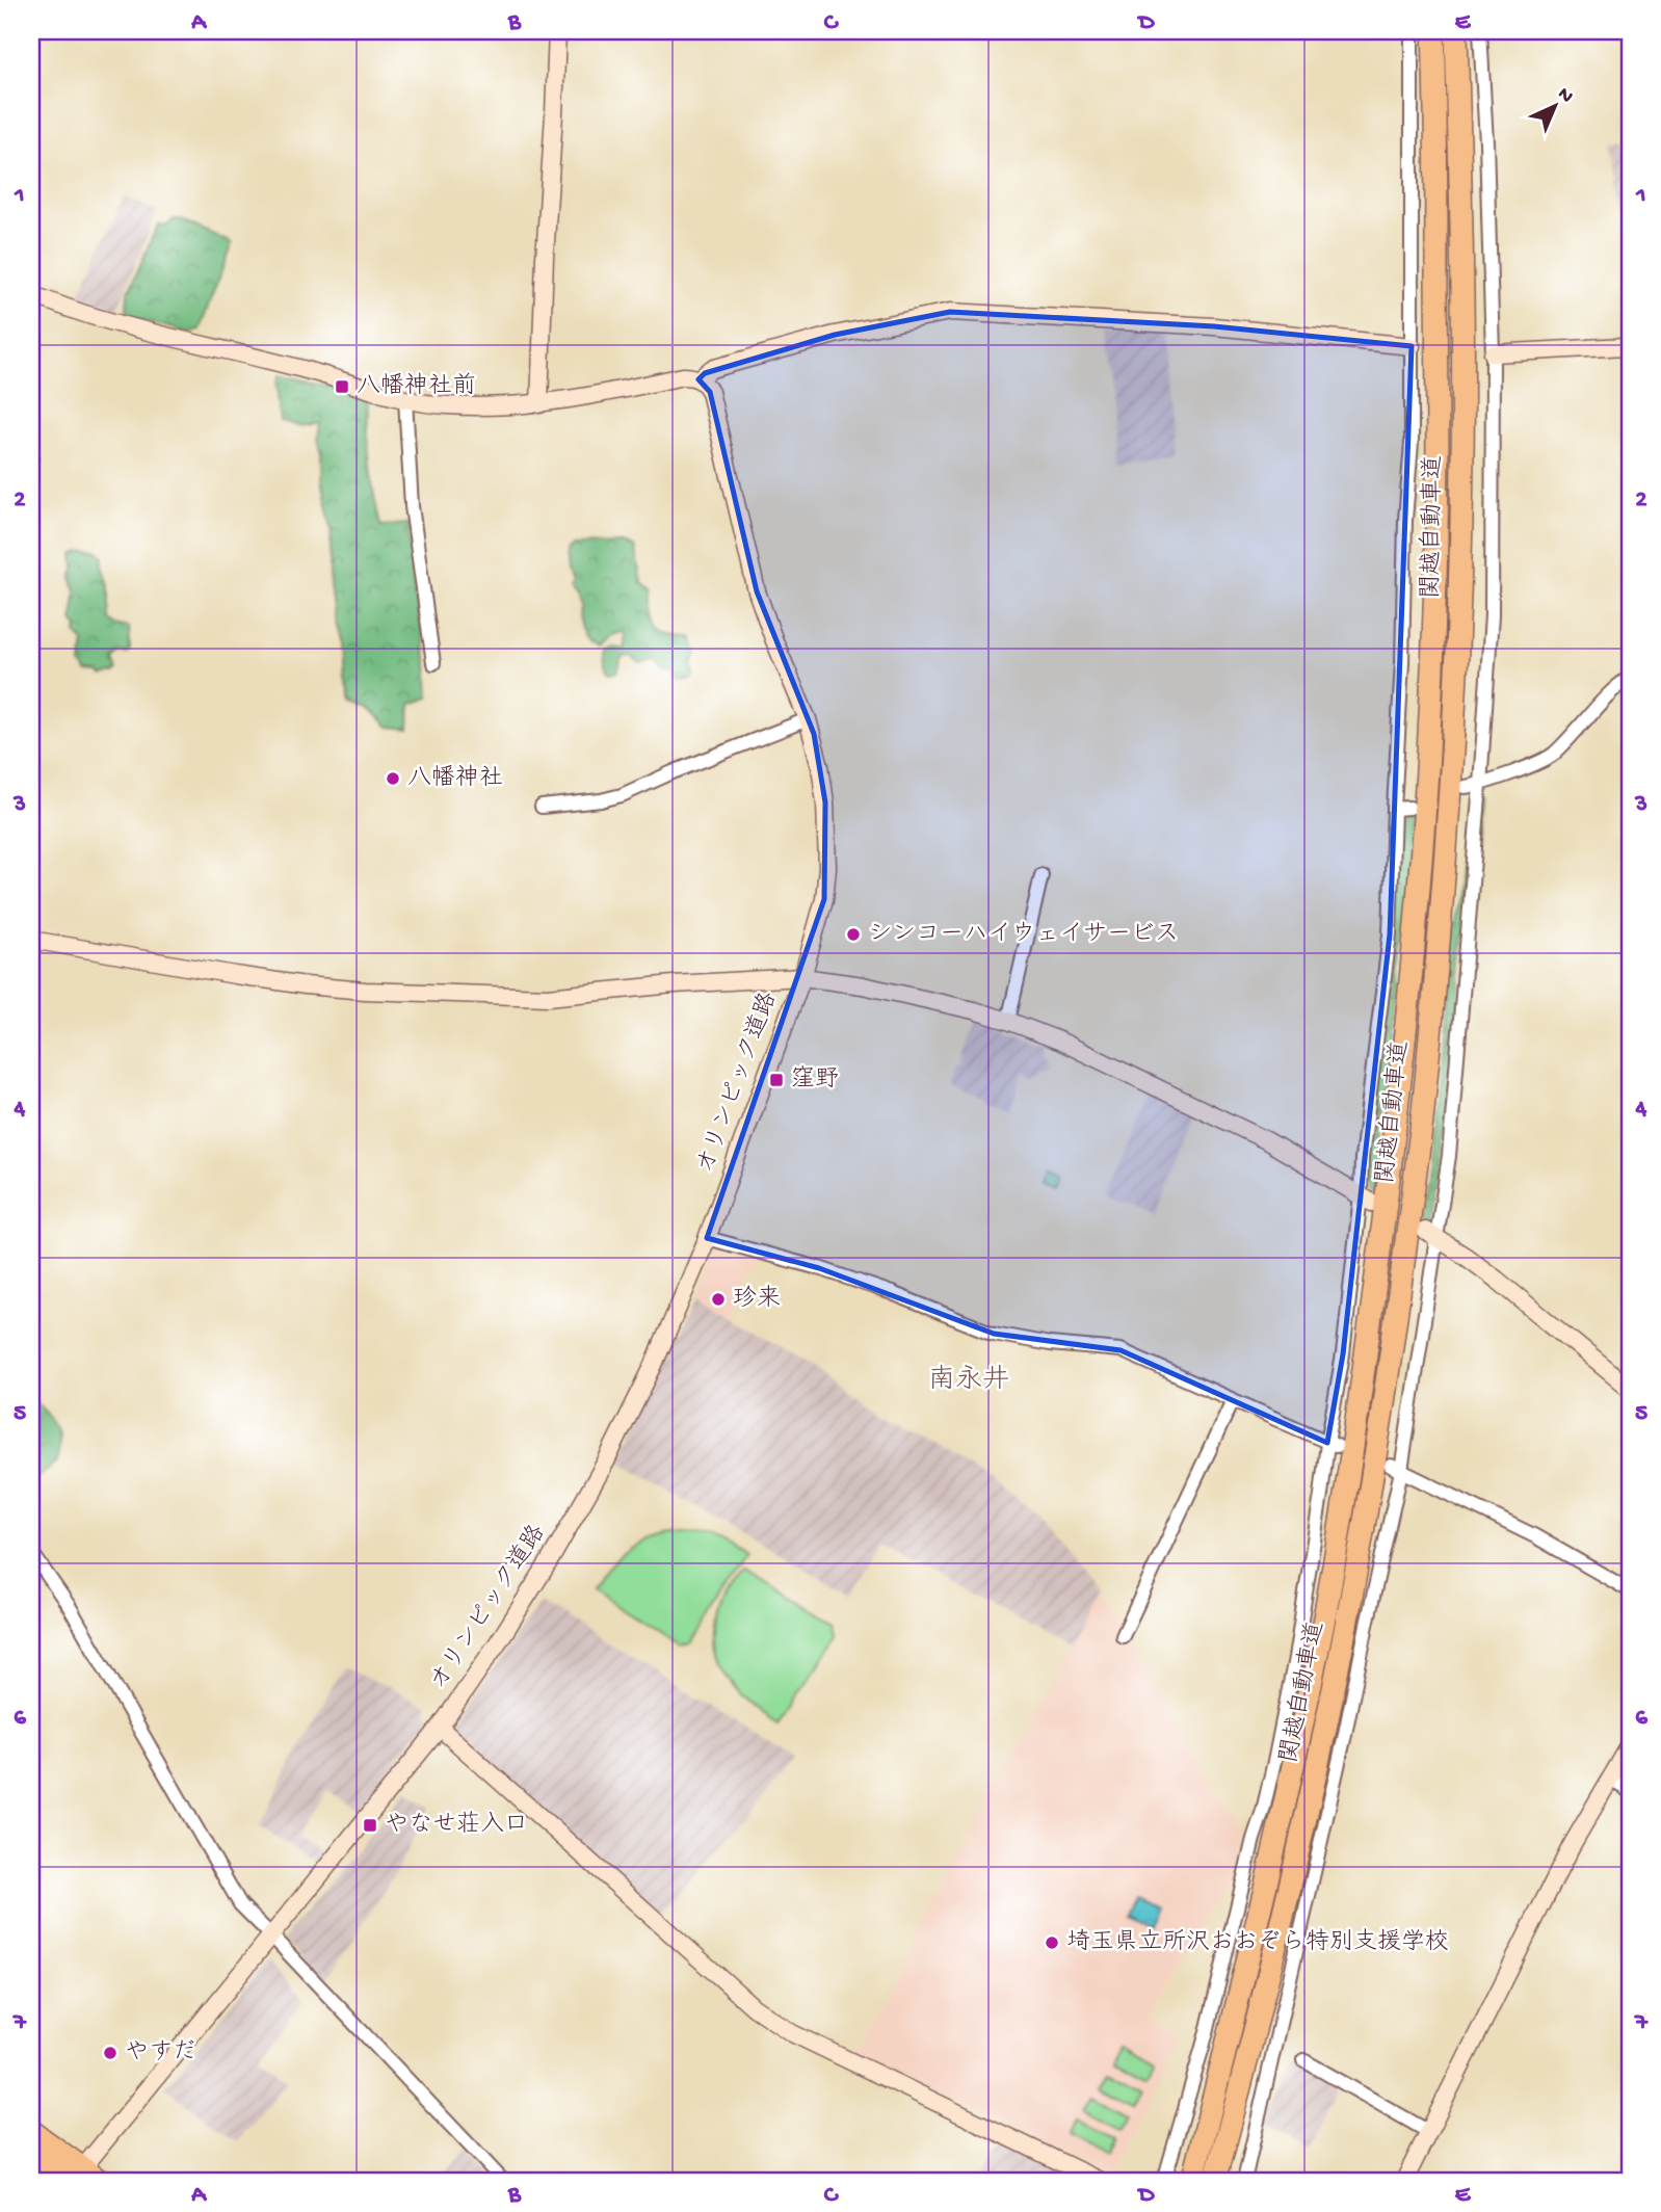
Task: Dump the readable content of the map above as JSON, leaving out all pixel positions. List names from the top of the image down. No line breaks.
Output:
{"streets":{"highway":["関越自動車道"],"street":["オリンピック道路"]},"districts":["南永井"],"places":{"transit":["八幡神社前","窪野","やなせ荘入口"],"other":["八幡神社","シンコーハイウェイサービス","珍来","埼玉県立所沢おおぞら特別支援学校","やすだ"]},"north":"top right","grid":{"columns":["A","B","C","D","E"],"rows":["1","2","3","4","5","6","7"]}}
